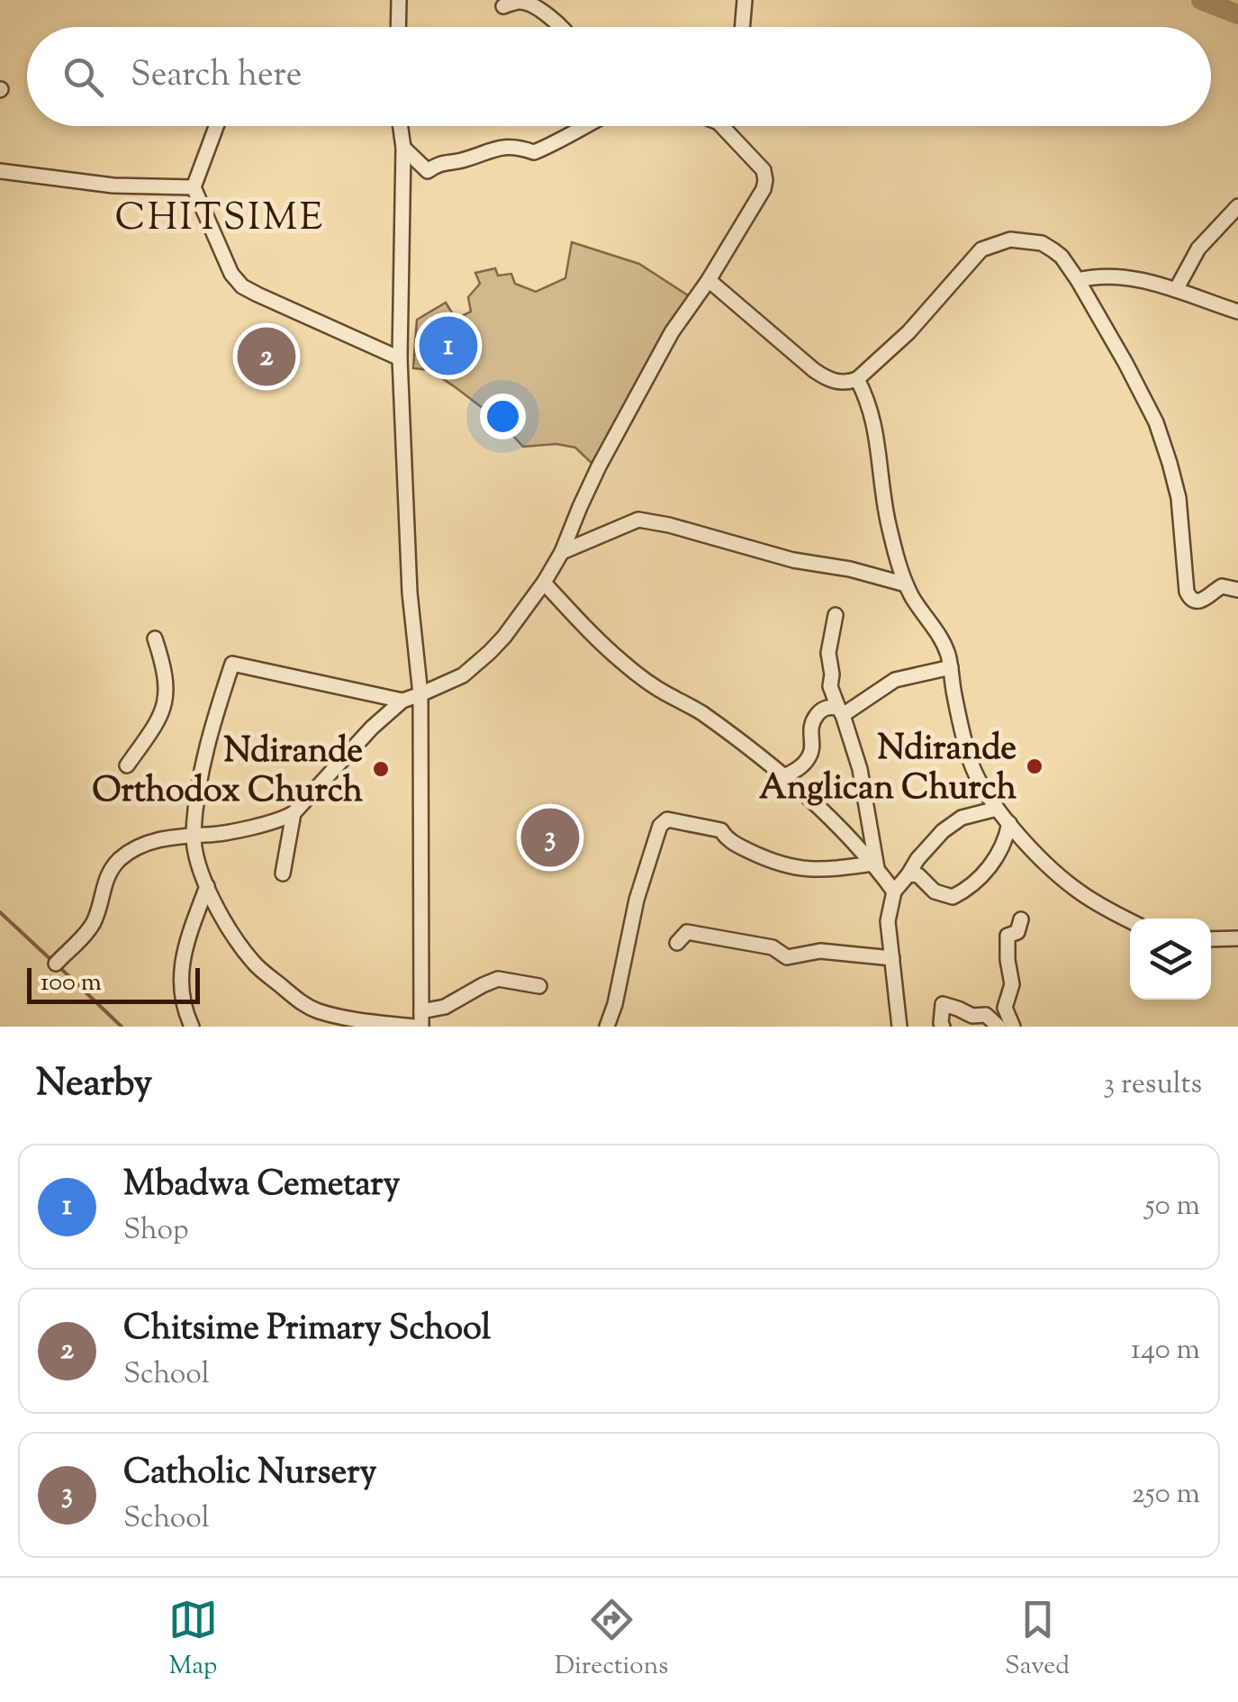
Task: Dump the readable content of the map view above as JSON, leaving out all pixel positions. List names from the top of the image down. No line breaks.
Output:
{"districts":["CHITSIME"],"places":["Ndirande Anglican Church","Ndirande Orthodox Church"],"scale_bar":"100 m","page":{"search":"Search here","pins":["1","2","3"],"scale":"100 m","heading":["Nearby","3 results"],"list":[{"mark":"1","name":"Mbadwa Cemetary","note":"Shop","value":"50 m"},{"mark":"2","name":"Chitsime Primary School","note":"School","value":"140 m"},{"mark":"3","name":"Catholic Nursery","note":"School","value":"250 m"}],"nav":["Map","Directions","Saved"]}}
